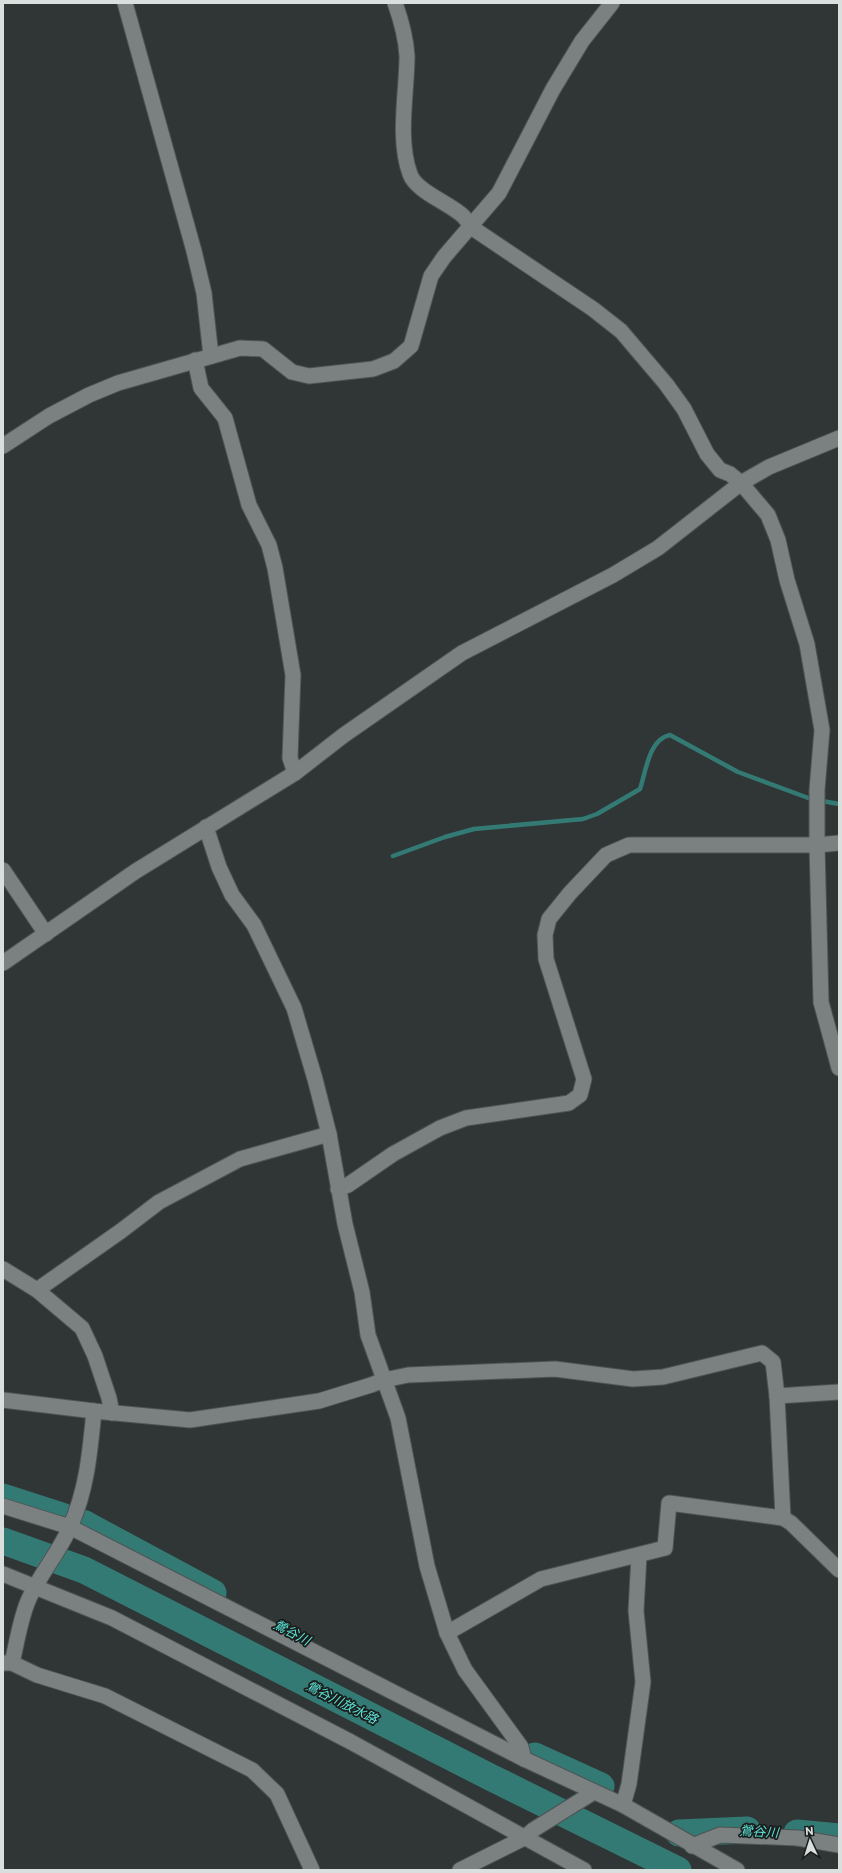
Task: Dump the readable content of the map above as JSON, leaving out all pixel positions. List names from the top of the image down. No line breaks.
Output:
{"water":["鶯谷川","鶯谷川放水路"],"north":"top"}
